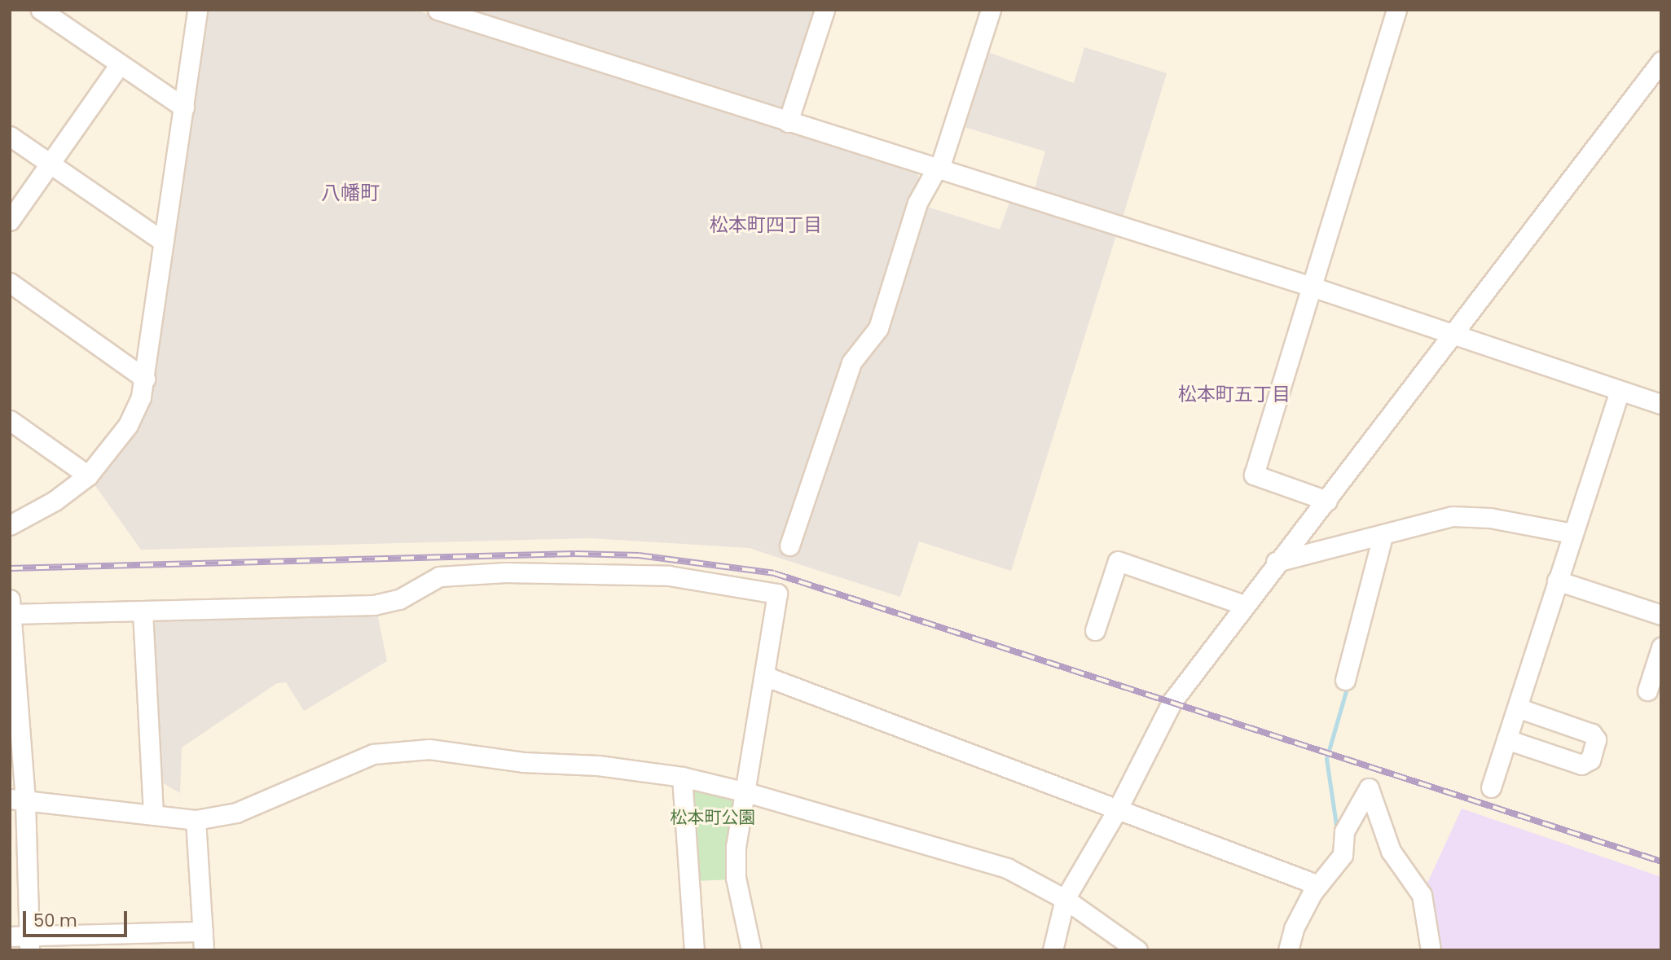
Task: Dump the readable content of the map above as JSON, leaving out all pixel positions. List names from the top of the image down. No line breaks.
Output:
{"districts":["八幡町","松本町四丁目","松本町五丁目"],"parks":["松本町公園"],"scale_bar":"50 m"}
